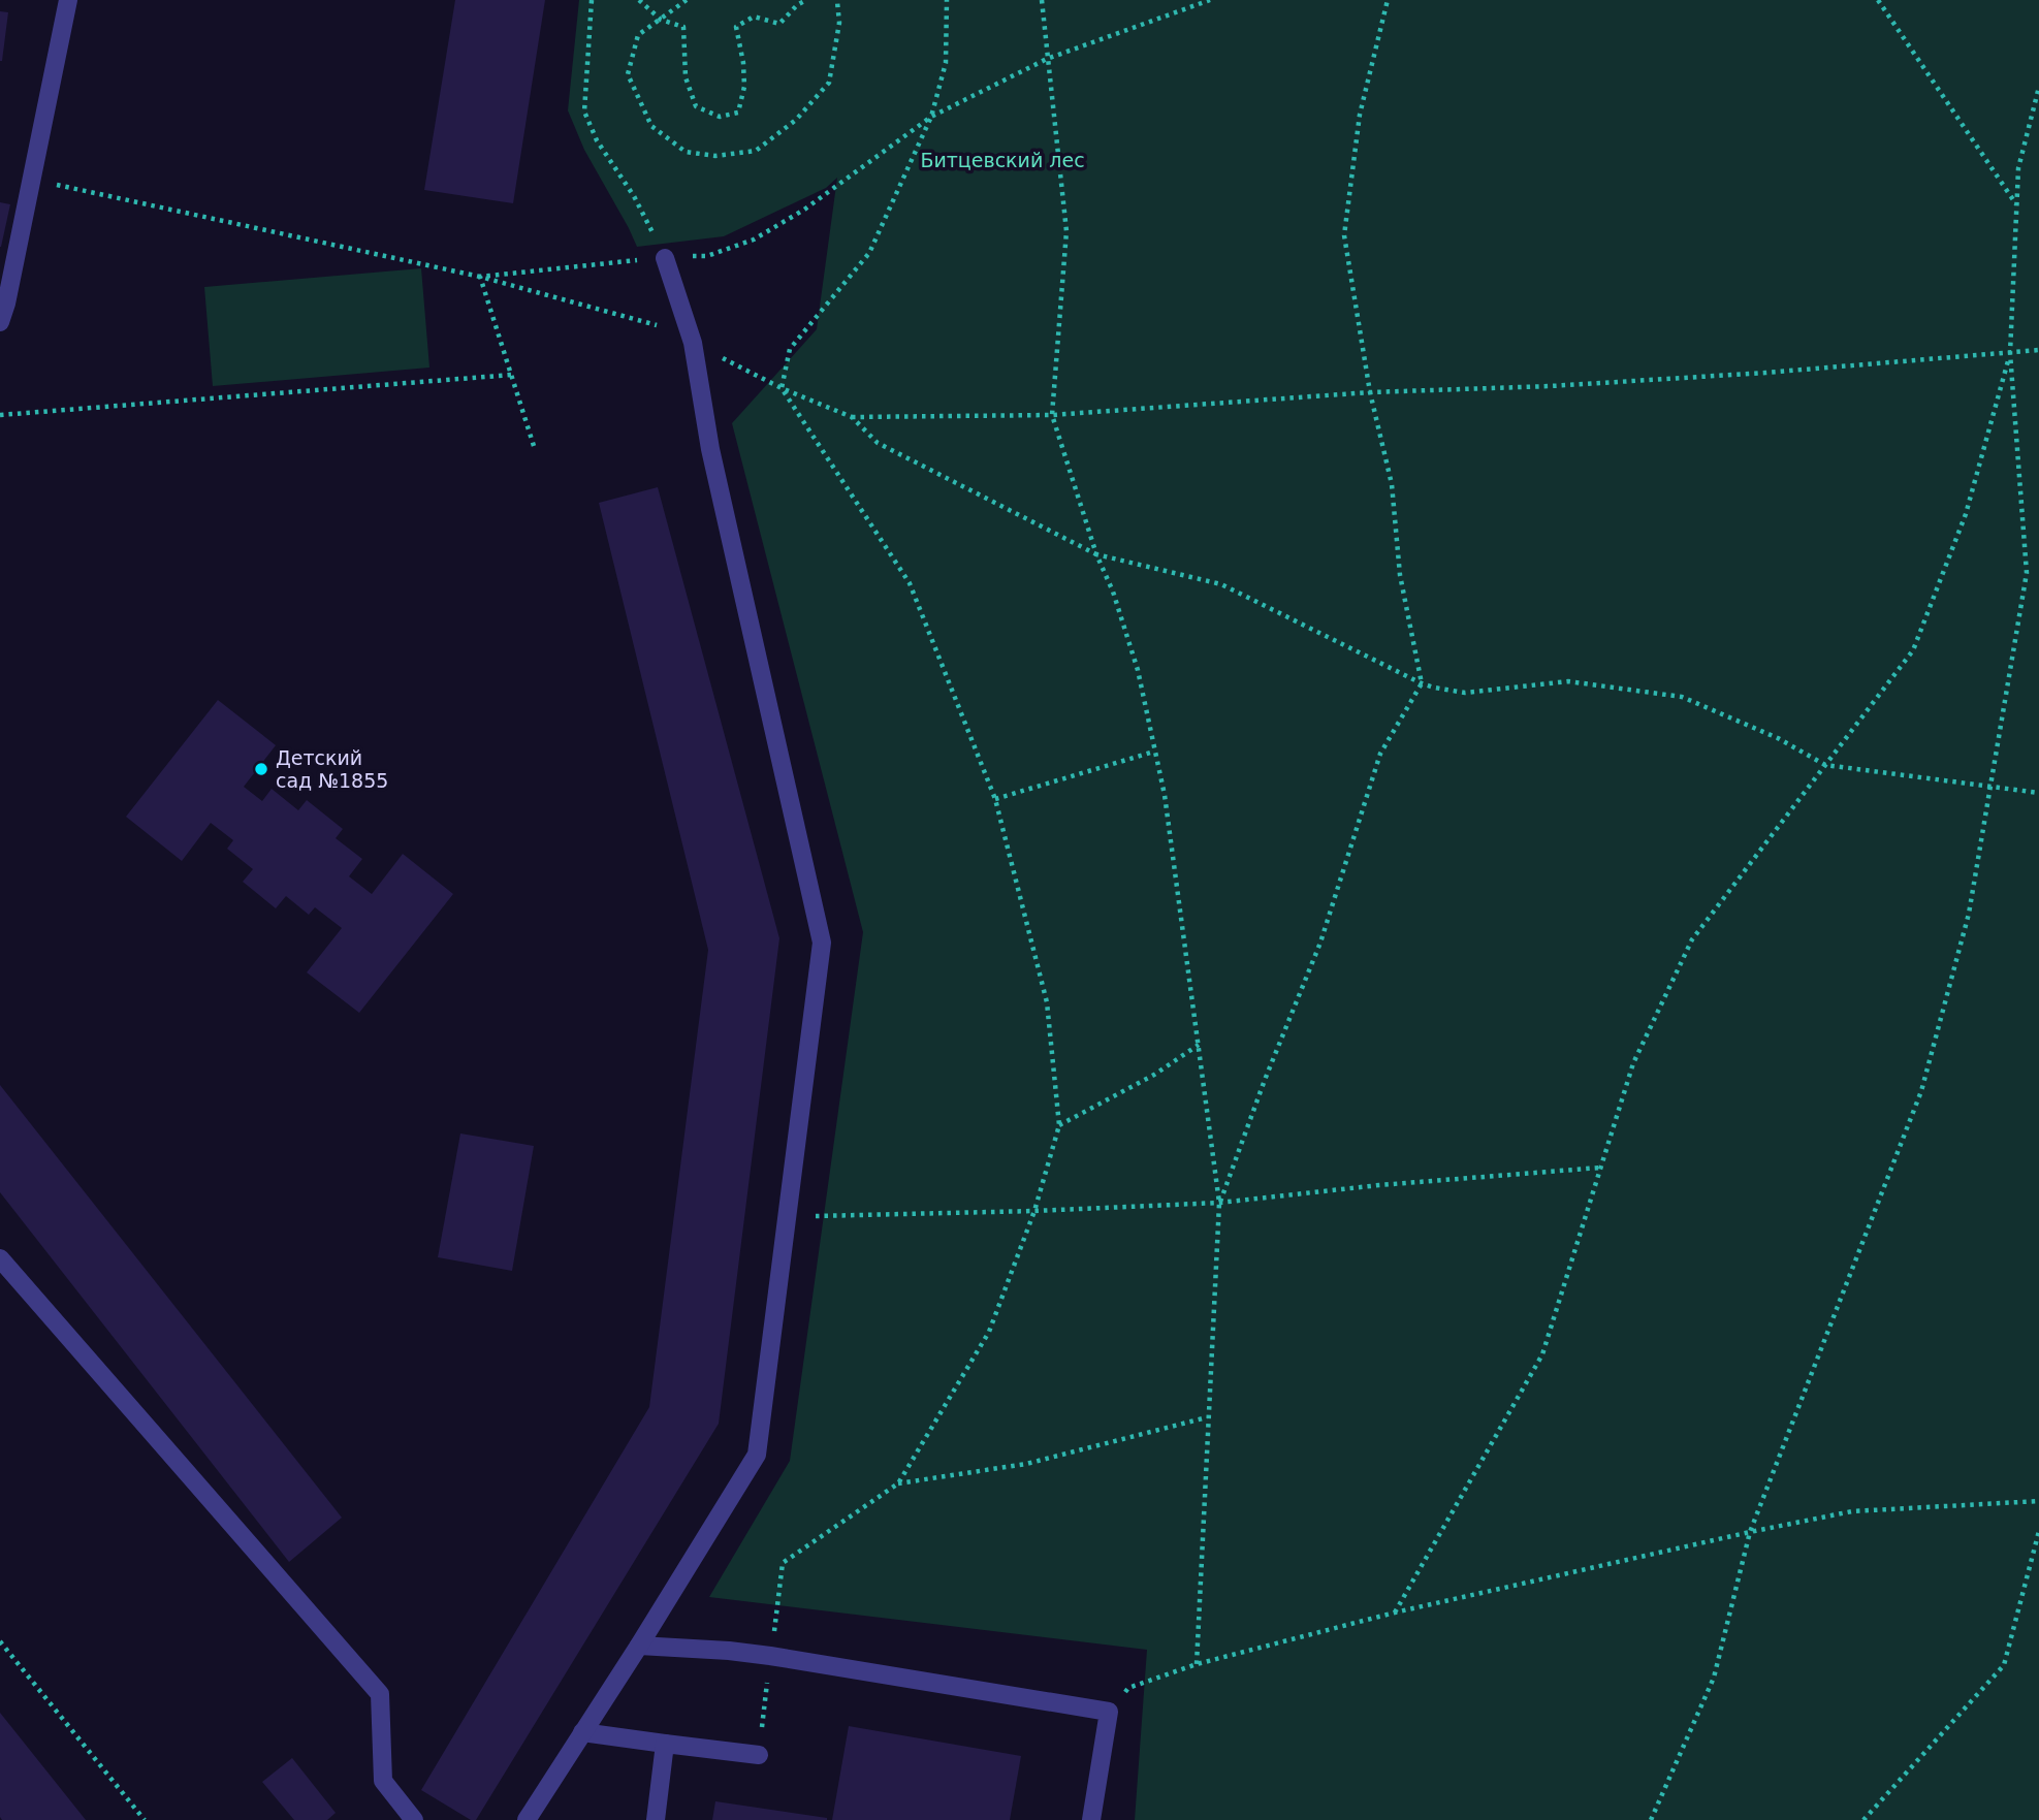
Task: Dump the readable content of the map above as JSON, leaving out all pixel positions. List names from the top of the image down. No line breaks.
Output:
{"parks":["Битцевский лес"],"places":["Детский сад №1855"]}
